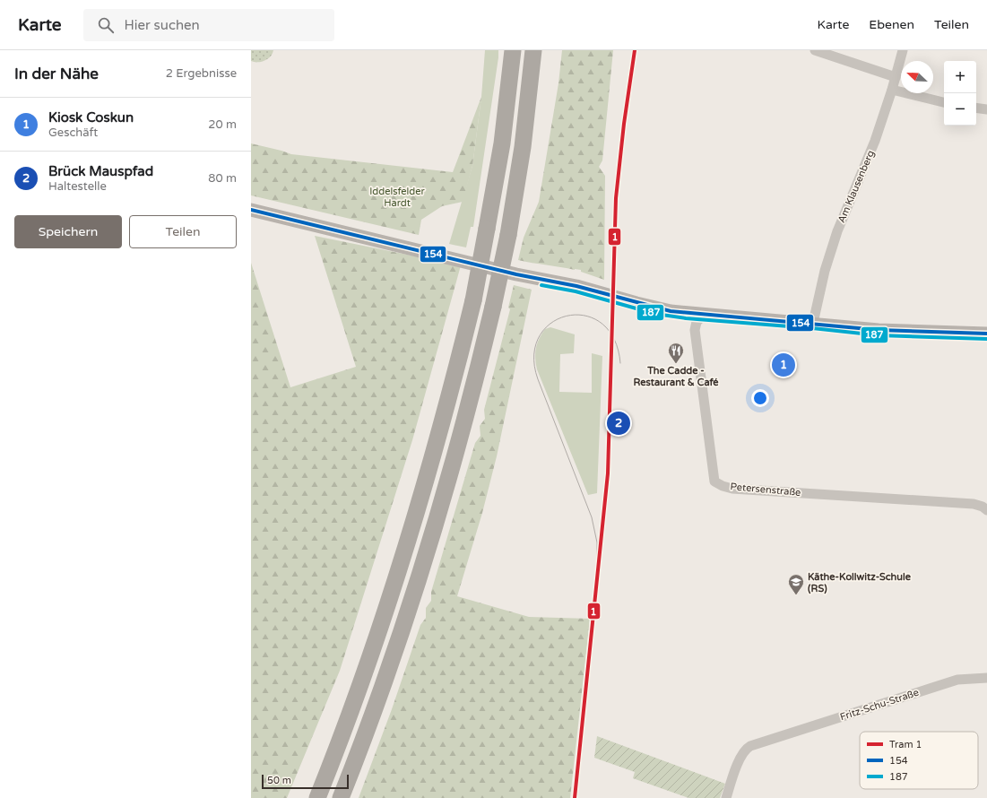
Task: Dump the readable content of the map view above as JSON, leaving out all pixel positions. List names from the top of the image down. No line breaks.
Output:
{"streets":{"street":["Am Klausenberg","Petersenstraße","Fritz-Schu-Straße"]},"parks":["Iddelsfelder Hardt"],"places":{"restaurant":["The Cadde - Restaurant & Café"],"school or university":["Käthe-Kollwitz-Schule (RS)"]},"lines":["tram line 1","transit line 154","transit line 187"],"legend":["Tram 1","154","187"],"scale_bar":"50 m","north":"top left","page":{"header":"Karte","search":"Hier suchen","nav":["Karte","Ebenen","Teilen"],"heading":["In der Nähe","2 Ergebnisse"],"map_buttons":["+","−"],"list":[{"mark":"1","name":"Kiosk Coskun","note":"Geschäft","value":"20 m"},{"mark":"2","name":"Brück Mauspfad","note":"Haltestelle","value":"80 m"}],"buttons":["Speichern","Teilen"],"pins":["1","2"],"scale":"50 m"}}
